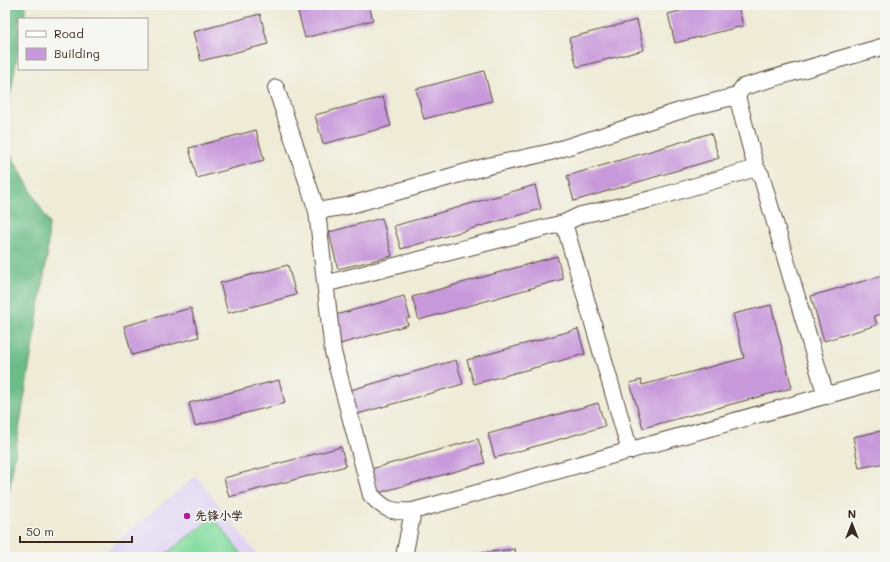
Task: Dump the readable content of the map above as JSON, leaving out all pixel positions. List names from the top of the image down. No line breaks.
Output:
{"places":["先锋小学"],"legend":["Road","Building"],"scale_bar":"50 m","north":"top"}
